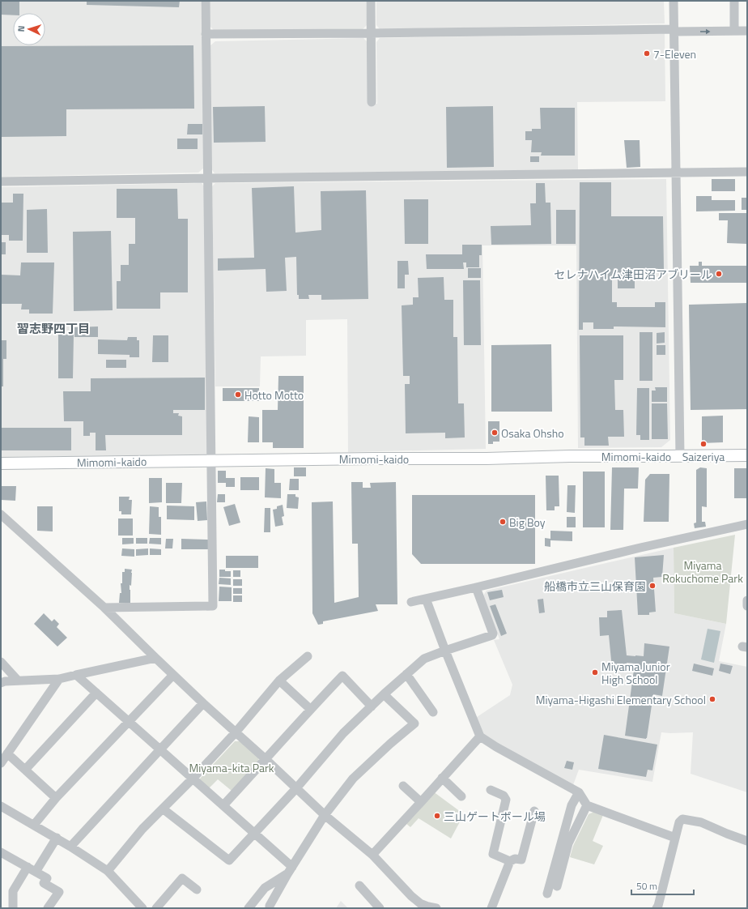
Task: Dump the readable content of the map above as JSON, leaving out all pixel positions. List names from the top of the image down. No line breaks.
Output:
{"streets":{"main road":["Mimomi-kaido"]},"districts":["習志野四丁目"],"parks":["Miyama Rokuchome Park","Miyama-kita Park"],"places":["7-Eleven","セレナハイム津田沼アブリール","Hotto Motto","Osaka Ohsho","Saizeriya","Big Boy","船橋市立三山保育園","Miyama Junior High School","Miyama-Higashi Elementary School","三山ゲートボール場"],"scale_bar":"50 m","north":"left"}
